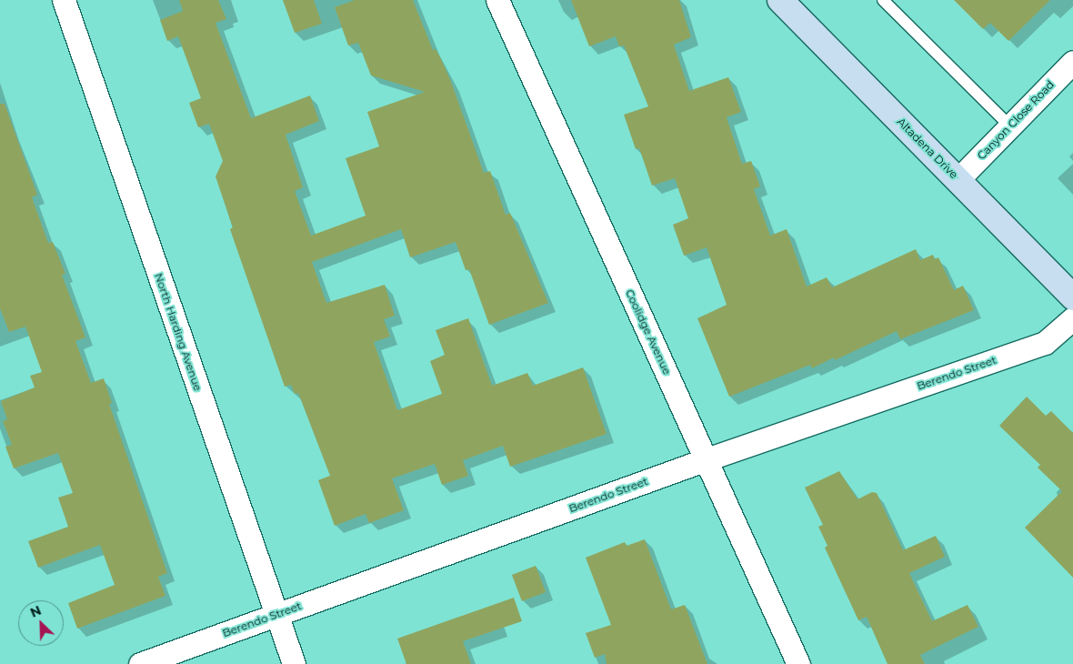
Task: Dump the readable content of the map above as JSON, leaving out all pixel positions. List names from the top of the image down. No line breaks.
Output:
{"streets":{"main road":["Altadena Drive"],"street":["Canyon Close Road","North Harding Avenue","Coolidge Avenue","Berendo Street"]},"crossings":[["Canyon Close Road","Altadena Drive"],["North Harding Avenue","Berendo Street"],["Coolidge Avenue","Berendo Street"]],"north":"top left"}
